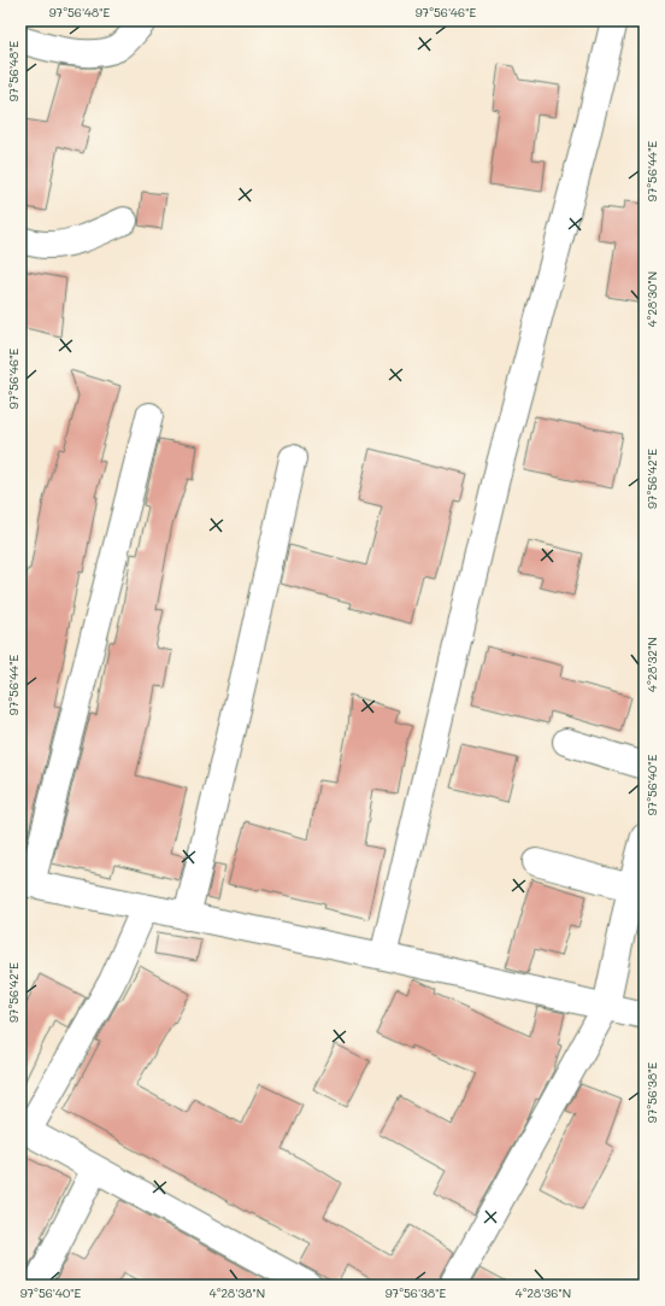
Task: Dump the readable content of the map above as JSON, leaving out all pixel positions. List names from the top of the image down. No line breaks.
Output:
{"coordinates":["97°56'48\"E","97°56'46\"E","97°56'44\"E","4°28'30\"N","97°56'42\"E","4°28'32\"N","97°56'40\"E","97°56'38\"E","4°28'38\"N","4°28'36\"N"]}
